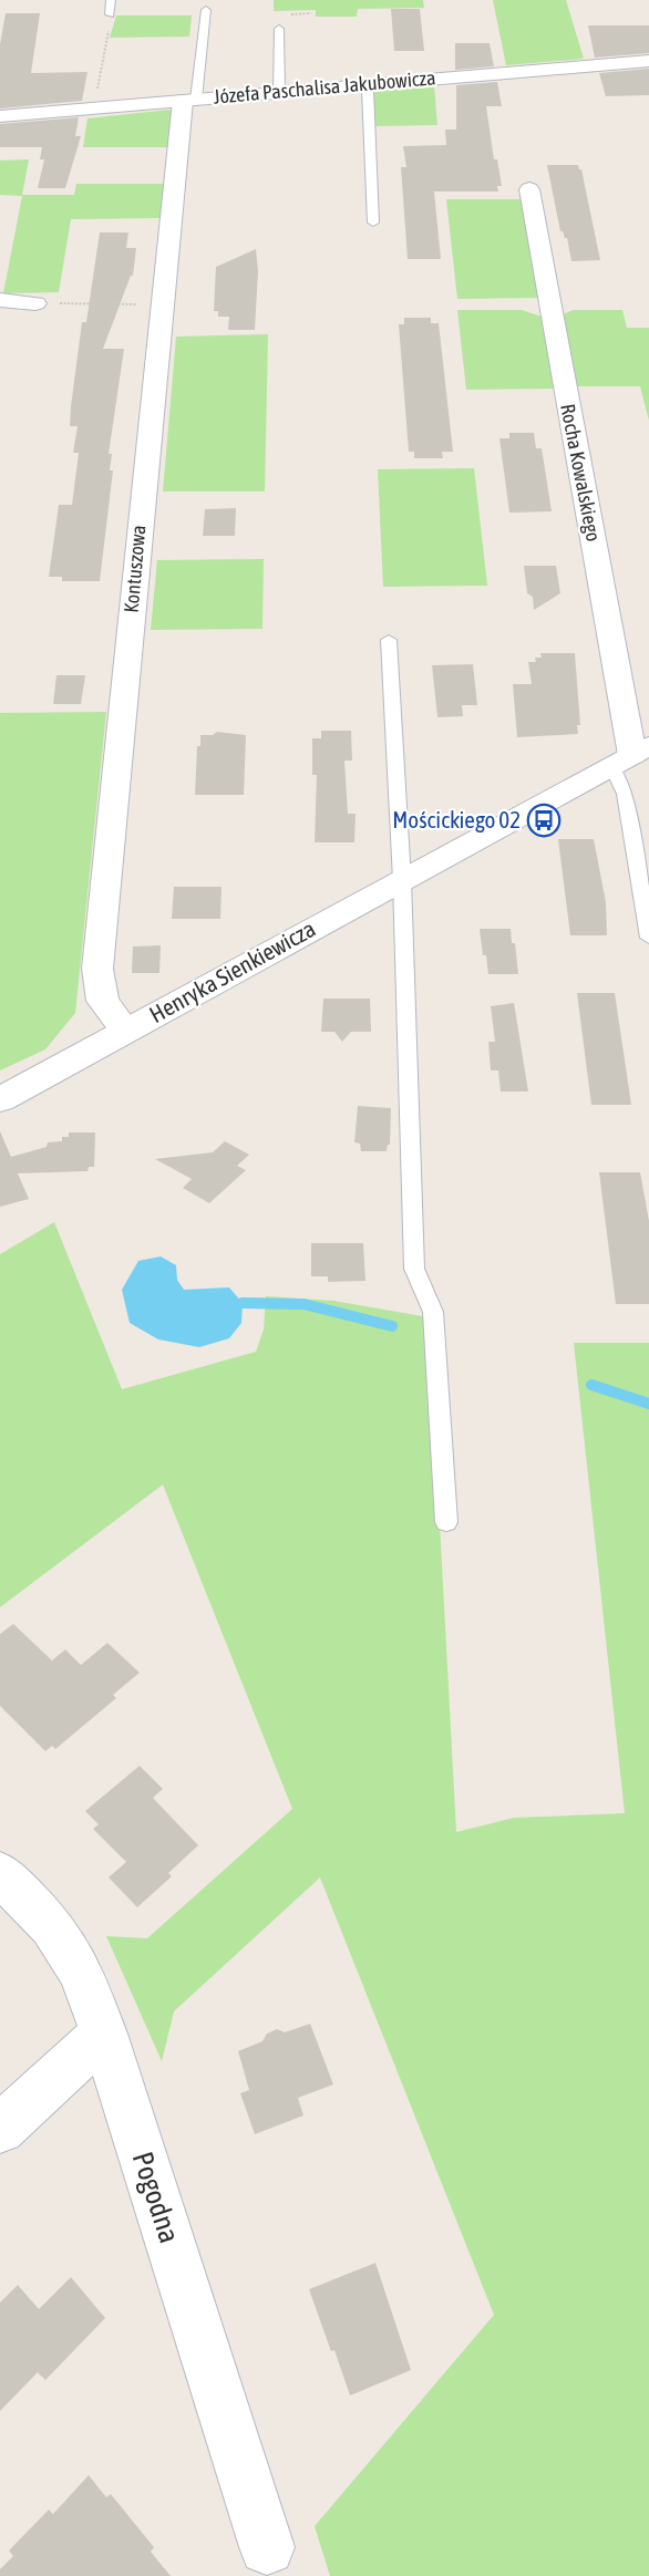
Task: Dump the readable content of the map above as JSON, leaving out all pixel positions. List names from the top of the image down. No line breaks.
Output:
{"streets":{"street":["Józefa Paschalisa Jakubowicza","Rocha Kowalskiego","Kontuszowa","Henryka Sienkiewicza","Pogodna"]},"crossings":[["Józefa Paschalisa Jakubowicza","Kontuszowa"],["Rocha Kowalskiego","Henryka Sienkiewicza"],["Kontuszowa","Henryka Sienkiewicza"]],"places":{"bus stop":["Mościckiego 02"]}}
